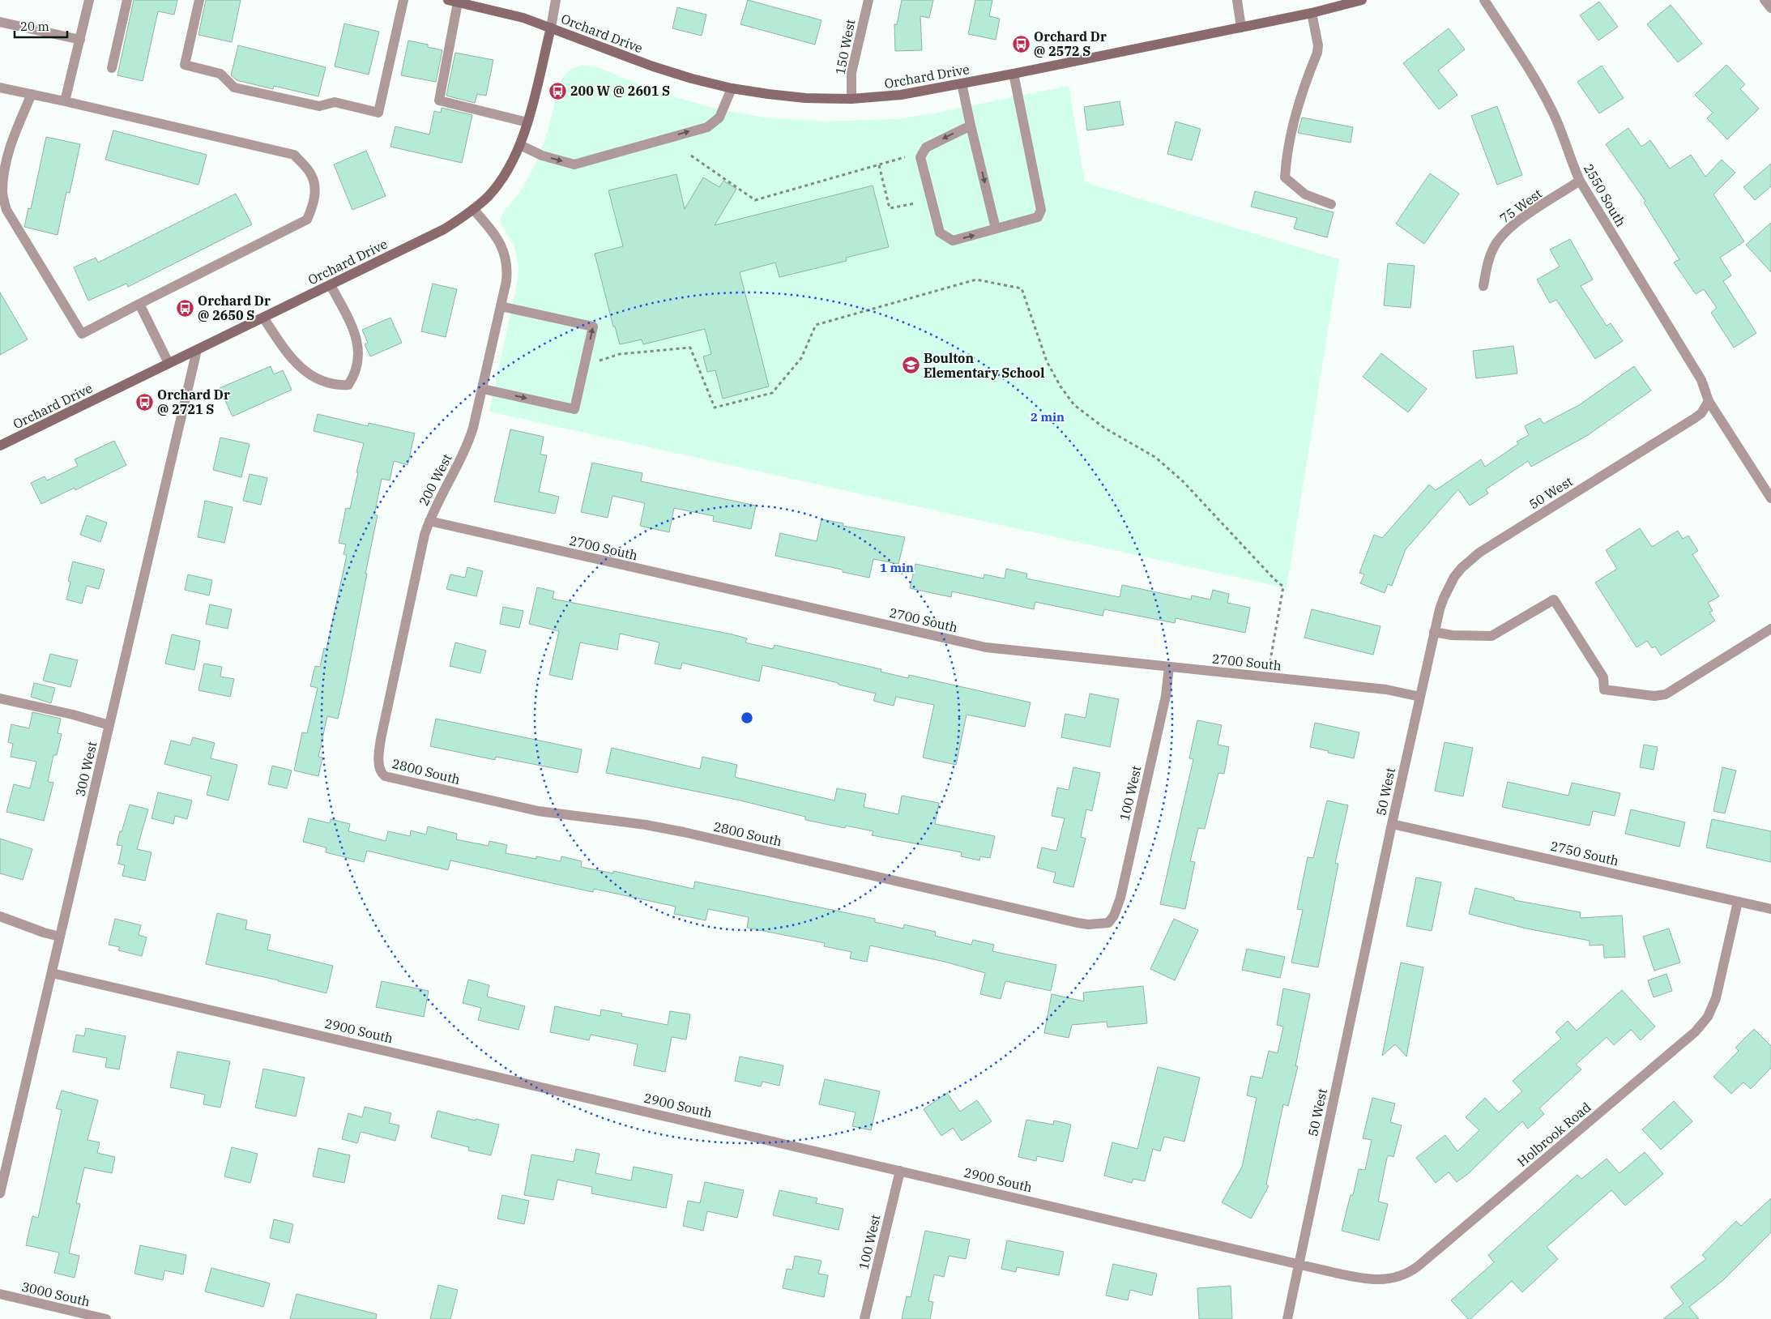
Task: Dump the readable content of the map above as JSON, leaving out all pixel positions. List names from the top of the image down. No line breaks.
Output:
{"streets":{"main road":["Orchard Drive"],"street":["150 West","2550 South","75 West","200 West","50 West","2700 South","300 West","2800 South","100 West","2750 South","2900 South","Holbrook Road","3000 South"]},"crossings":[["Orchard Drive","150 West"],["Orchard Drive","200 West"],["Orchard Drive","300 West"],["2550 South","75 West"],["2550 South","50 West"],["200 West","2700 South"],["200 West","2800 South"],["50 West","2700 South"],["50 West","2750 South"],["50 West","2900 South"],["50 West","Holbrook Road"],["2700 South","100 West"],["300 West","2900 South"],["2800 South","100 West"],["100 West","2900 South"],["2750 South","Holbrook Road"],["2900 South","Holbrook Road"]],"places":{"bus stop":["Orchard Dr @ 2572 S","200 W @ 2601 S","Orchard Dr @ 2650 S","Orchard Dr @ 2721 S"],"school or university":["Boulton Elementary School"]},"scale_bar":"20 m","rings":["2 min","1 min"]}
